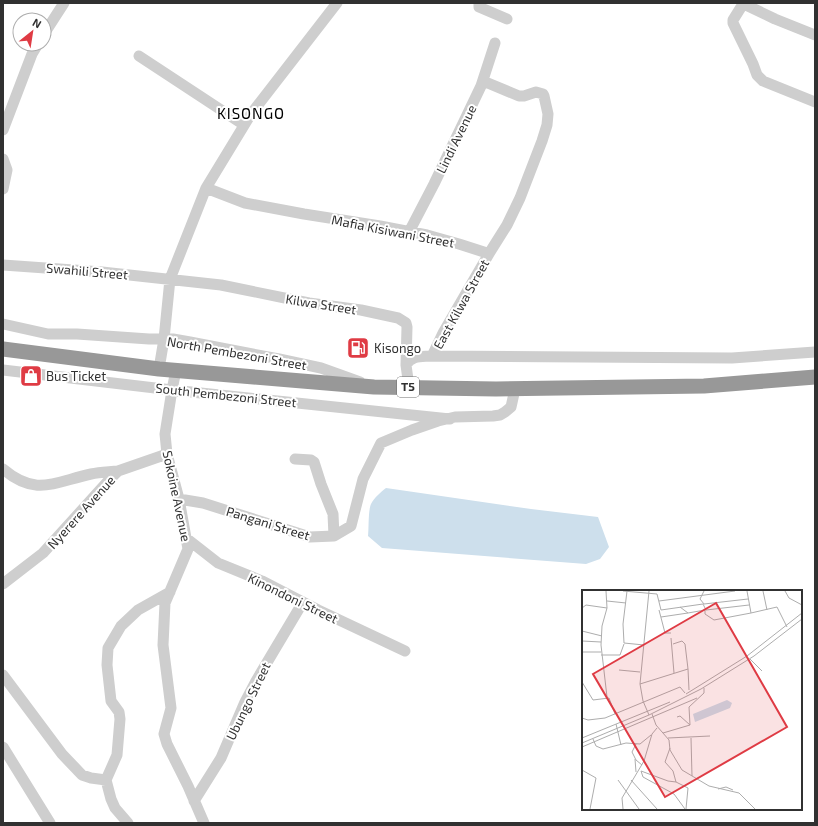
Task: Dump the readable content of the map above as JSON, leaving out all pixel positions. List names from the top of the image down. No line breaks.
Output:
{"streets":{"highway":["T5"],"street":["Lindi Avenue","Mafia Kisiwani Street","Swahili Street","Kilwa Street","East Kilwa Street","North Pembezoni Street","South Pembezoni Street","Sokoine Avenue","Nyerere Avenue","Pangani Street","Kinondoni Street","Ubungo Street"]},"crossings":[["Lindi Avenue","Mafia Kisiwani Street"],["Mafia Kisiwani Street","East Kilwa Street"],["Swahili Street","Kilwa Street"],["Kilwa Street","T5"],["North Pembezoni Street","T5"],["T5","Sokoine Avenue"],["T5","Pangani Street"],["South Pembezoni Street","Sokoine Avenue"],["South Pembezoni Street","Pangani Street"],["Sokoine Avenue","Nyerere Avenue"],["Sokoine Avenue","Pangani Street"],["Sokoine Avenue","Kinondoni Street"],["Sokoine Avenue","Ubungo Street"],["Kinondoni Street","Ubungo Street"]],"districts":["KISONGO"],"places":{"fuel station":["Kisongo"],"shop":["Bus Ticket"]},"north":"top right"}
